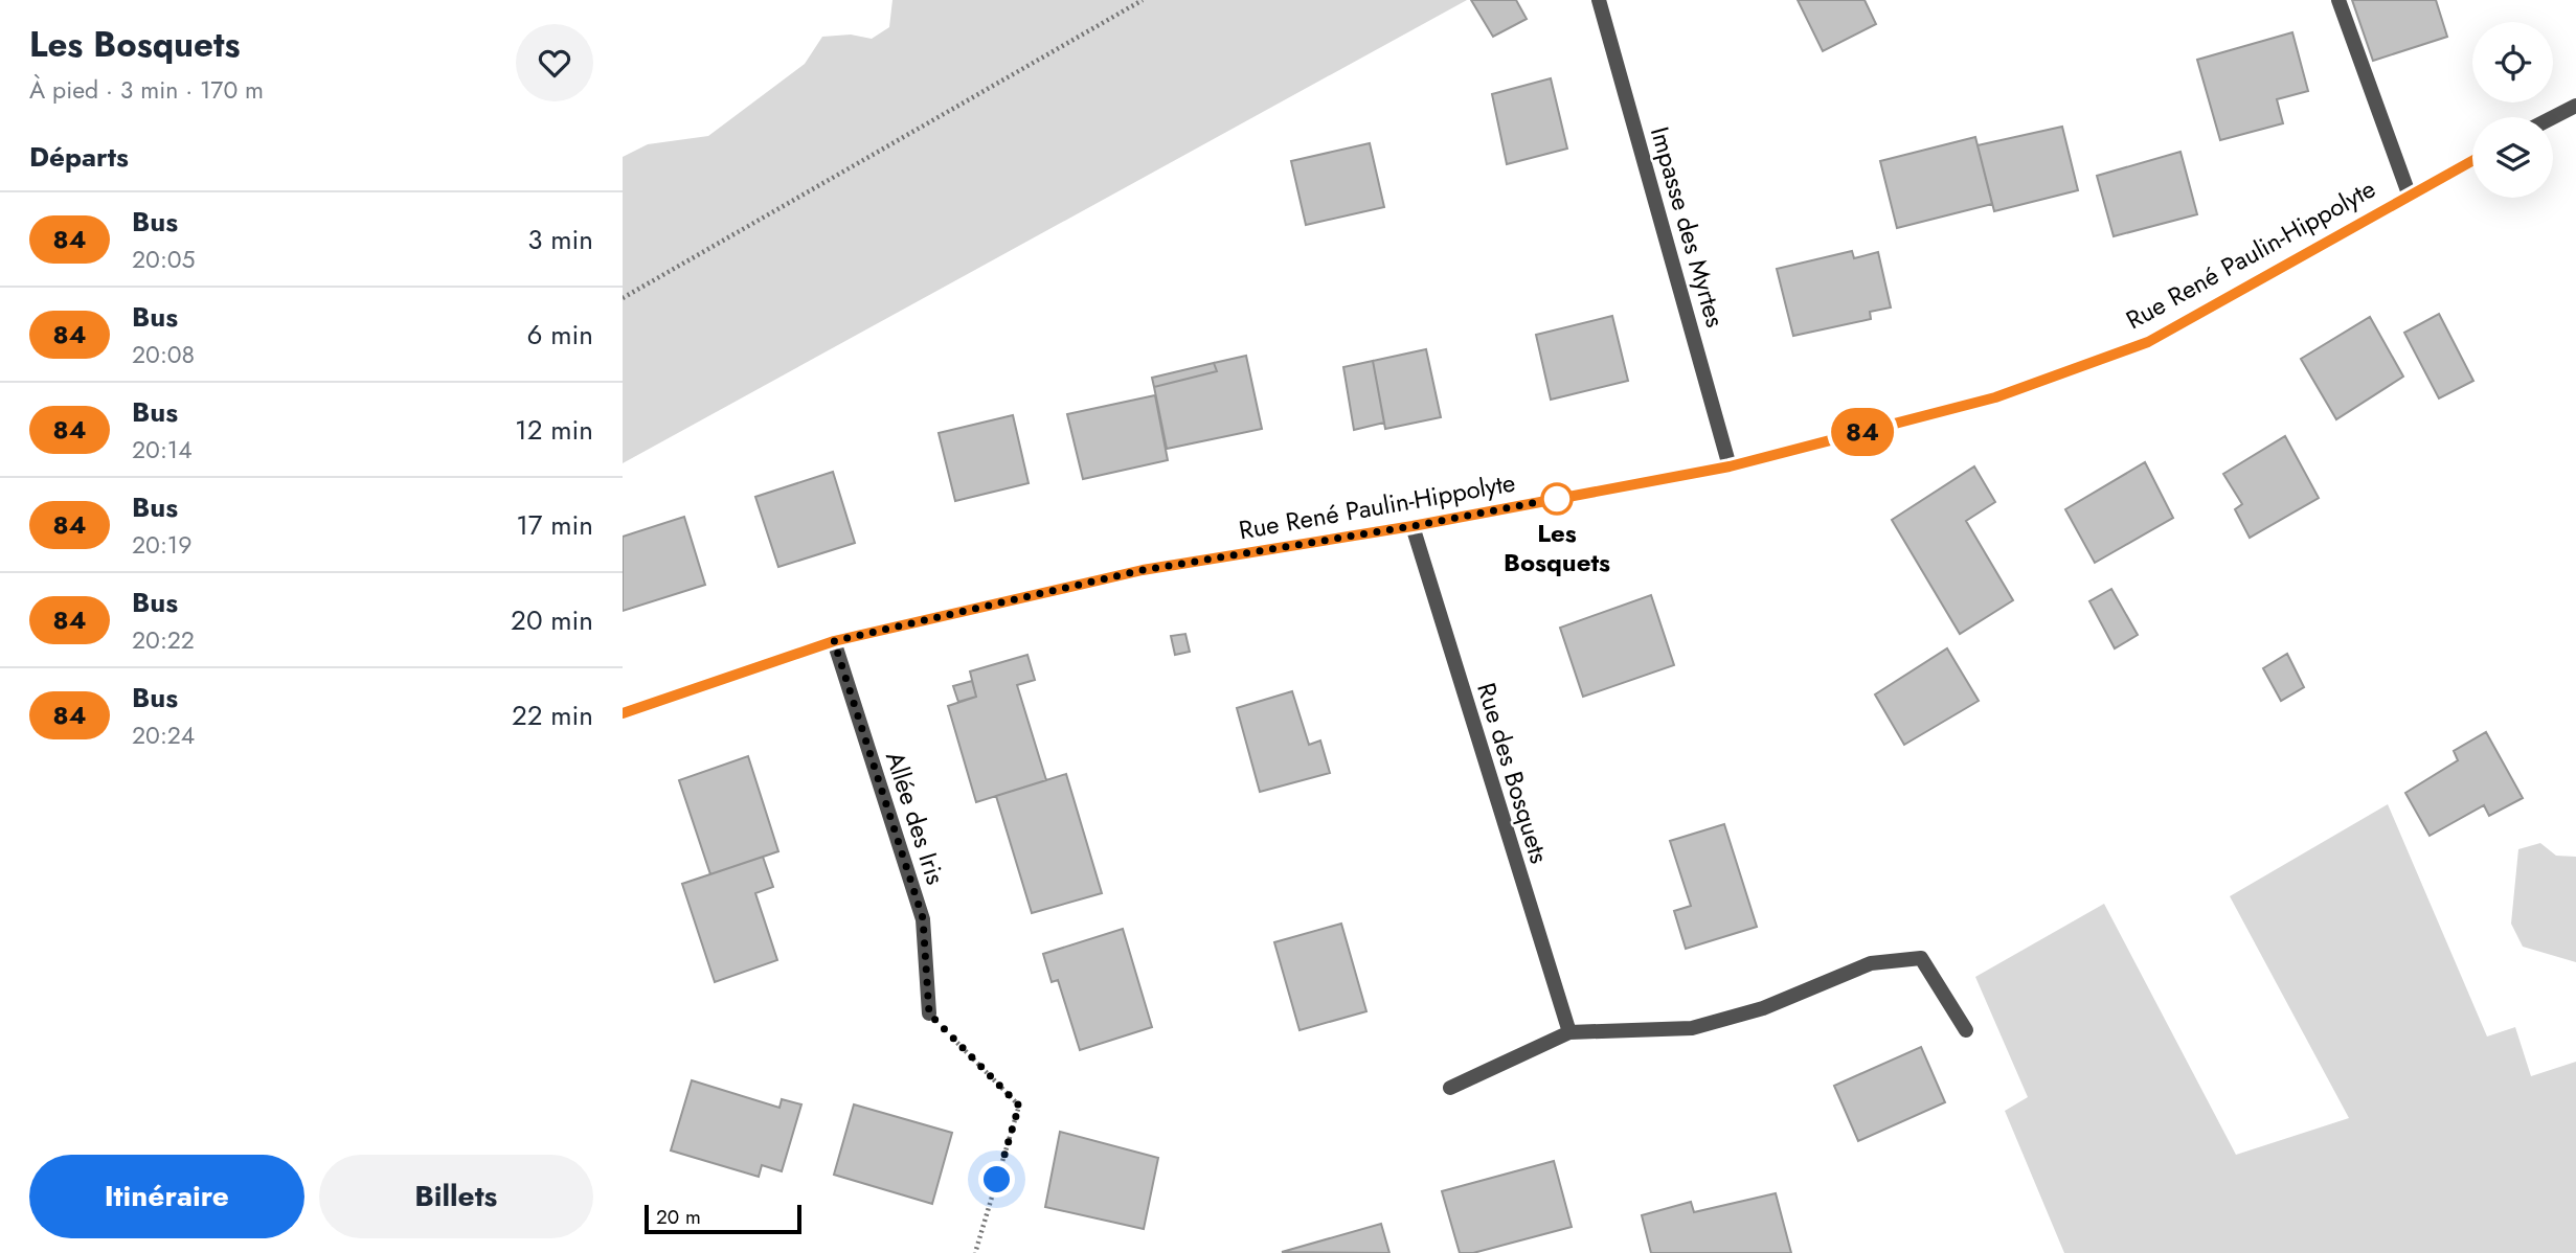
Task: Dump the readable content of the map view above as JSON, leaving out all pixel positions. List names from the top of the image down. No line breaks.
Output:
{"streets":{"street":["Impasse des Myrtes","Rue René Paulin-Hippolyte","Rue des Bosquets","Allée des Iris"]},"crossings":[["Impasse des Myrtes","Rue René Paulin-Hippolyte"],["Rue René Paulin-Hippolyte","Rue des Bosquets"],["Rue René Paulin-Hippolyte","Allée des Iris"]],"places":["Les Bosquets"],"lines":["bus line 84"],"scale_bar":"20 m","page":{"heading":[["Les Bosquets","À pied · 3 min · 170 m"],"Départs"],"on_map":"84","list":[{"mark":"84","name":"Bus","note":"20:05","value":"3 min"},{"mark":"84","name":"Bus","note":"20:08","value":"6 min"},{"mark":"84","name":"Bus","note":"20:14","value":"12 min"},{"mark":"84","name":"Bus","note":"20:19","value":"17 min"},{"mark":"84","name":"Bus","note":"20:22","value":"20 min"},{"mark":"84","name":"Bus","note":"20:24","value":"22 min"}],"buttons":["Itinéraire","Billets"],"scale":"20 m"}}
